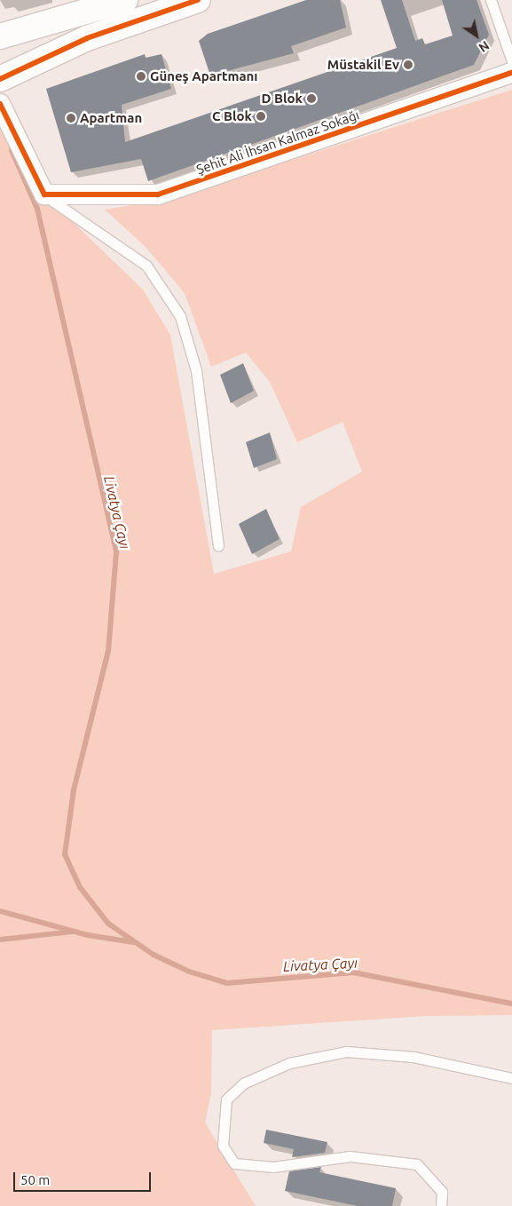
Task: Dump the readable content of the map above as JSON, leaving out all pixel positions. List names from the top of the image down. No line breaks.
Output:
{"streets":{"street":["Şehit Ali İhsan Kalmaz Sokağı"]},"water":["Livatya Çayı"],"places":["Müstakil Ev","Güneş Apartmanı","D Blok","C Blok","Apartman"],"scale_bar":"50 m","north":"bottom right"}
